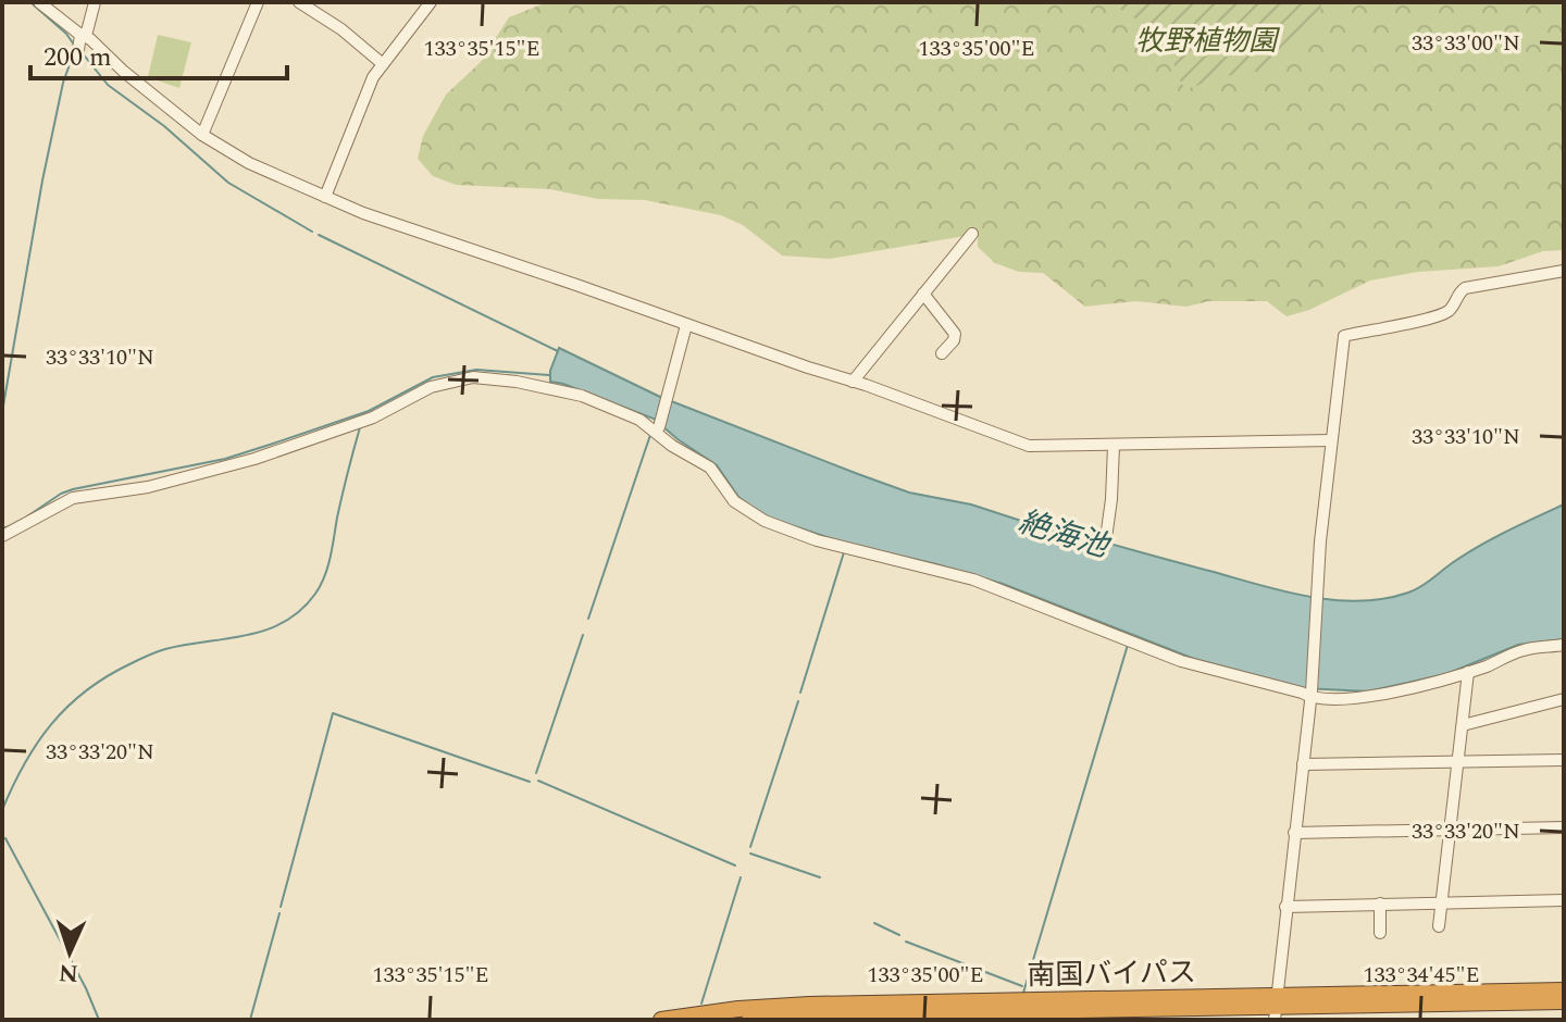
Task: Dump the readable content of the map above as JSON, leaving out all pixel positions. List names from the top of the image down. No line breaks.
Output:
{"streets":{"highway":["南国バイパス"]},"water":["絶海池"],"parks":["牧野植物園"],"scale_bar":"200 m","north":"bottom","coordinates":["33°33'00\"N","133°35'15\"E","133°35'00\"E","33°33'10\"N","33°33'20\"N","133°34'45\"E"]}
